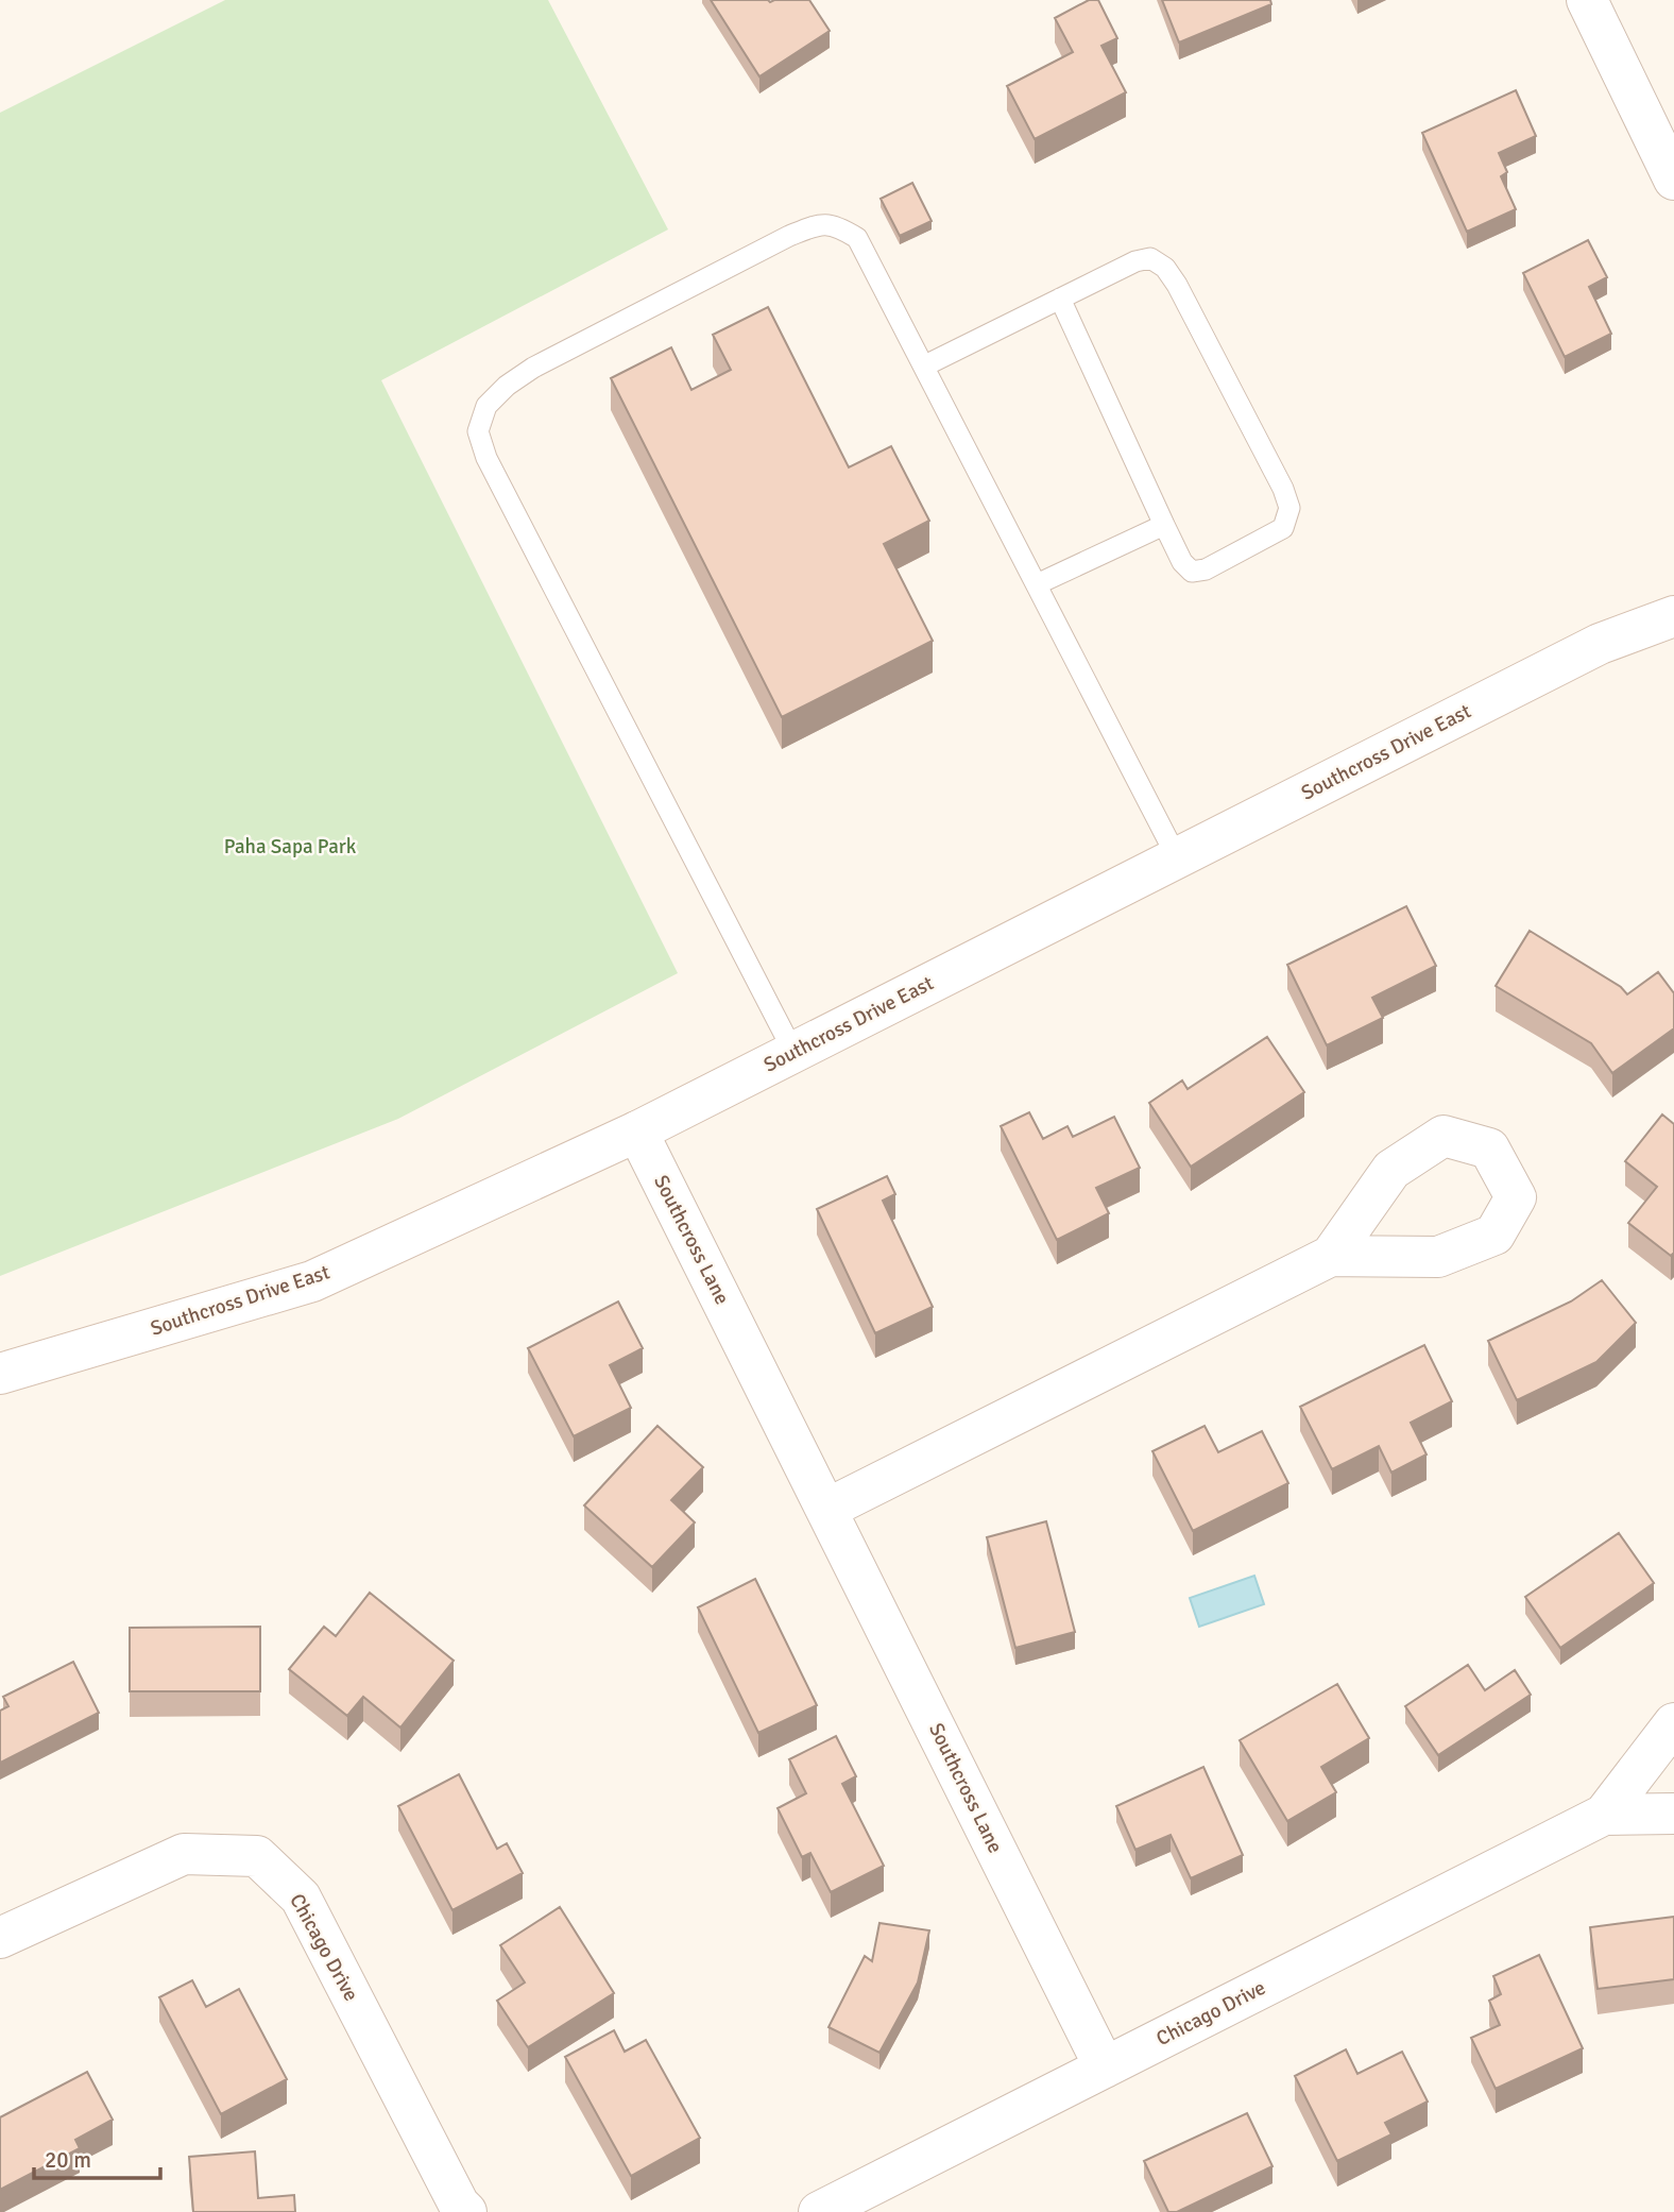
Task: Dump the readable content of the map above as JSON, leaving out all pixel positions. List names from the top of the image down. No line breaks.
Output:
{"streets":{"street":["Southcross Drive East","Southcross Lane","Chicago Drive"]},"crossings":[["Southcross Drive East","Southcross Lane"],["Southcross Lane","Chicago Drive"]],"parks":["Paha Sapa Park"],"scale_bar":"20 m"}
